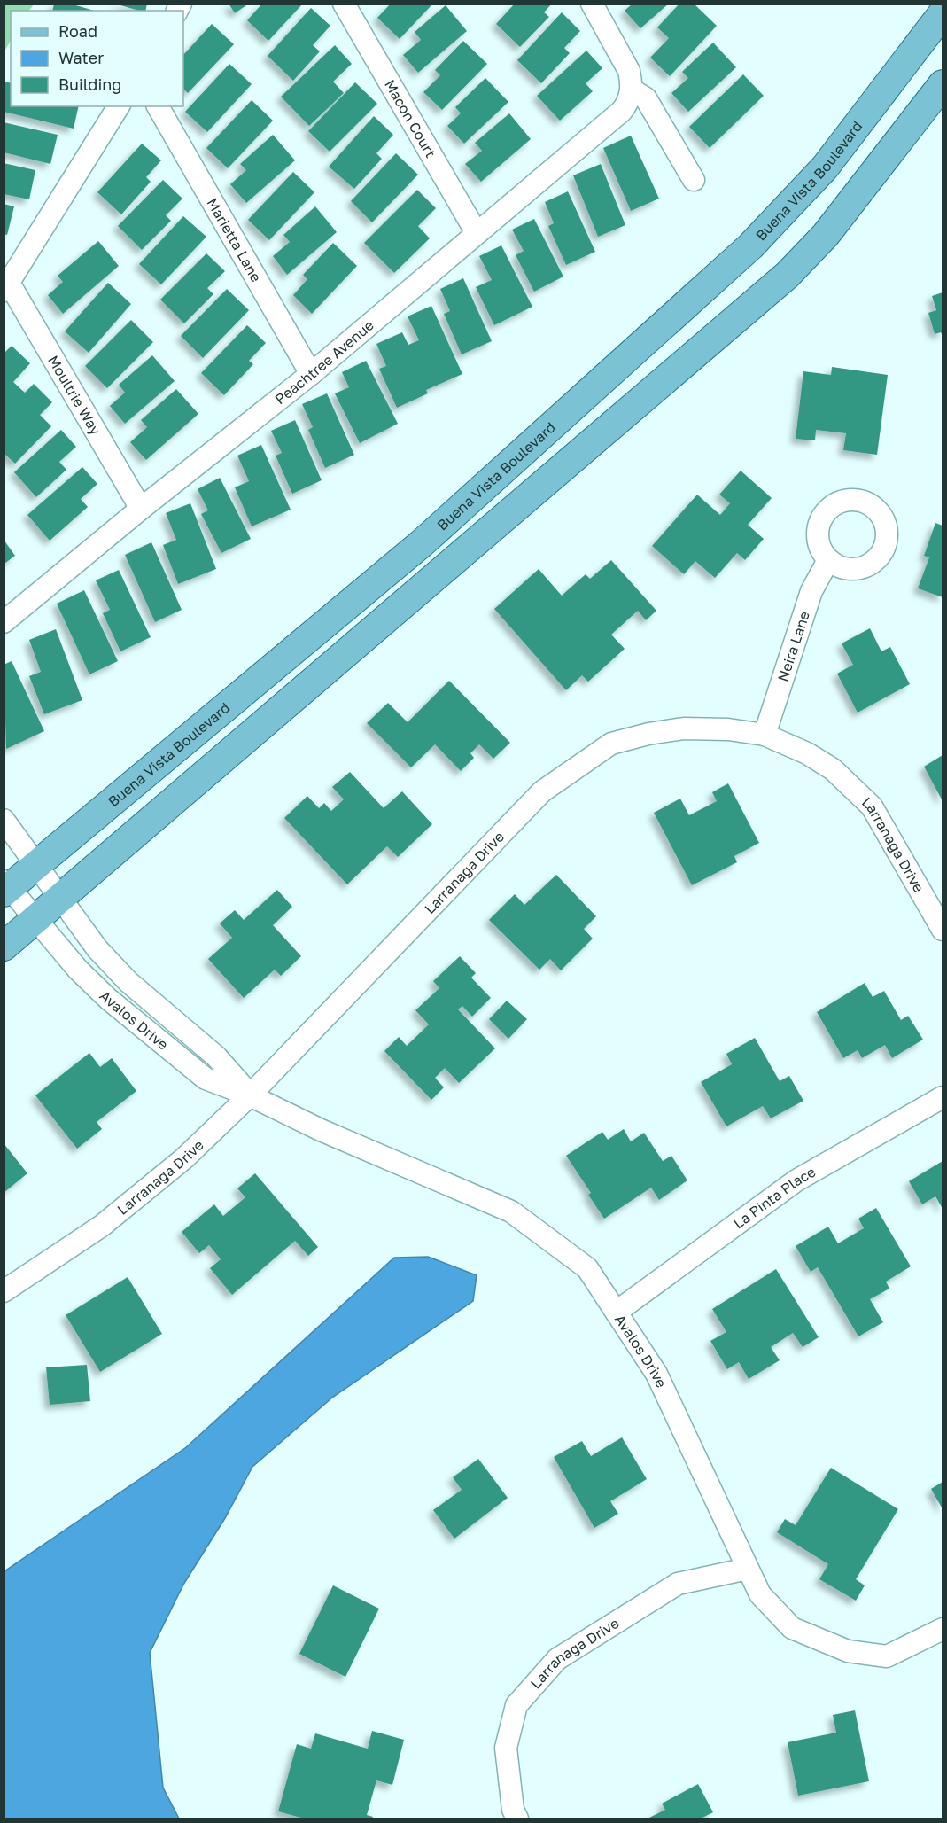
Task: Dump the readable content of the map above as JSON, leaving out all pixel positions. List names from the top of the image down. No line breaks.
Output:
{"streets":{"main road":["Buena Vista Boulevard"],"street":["Macon Court","Marietta Lane","Peachtree Avenue","Moultrie Way","Neira Lane","Larranaga Drive","Avalos Drive","La Pinta Place"]},"crossings":[["Macon Court","Peachtree Avenue"],["Buena Vista Boulevard","Avalos Drive"],["Marietta Lane","Peachtree Avenue"],["Peachtree Avenue","Moultrie Way"],["Neira Lane","Larranaga Drive"],["Larranaga Drive","Avalos Drive"],["Avalos Drive","La Pinta Place"]],"legend":["Road","Water","Building"]}
